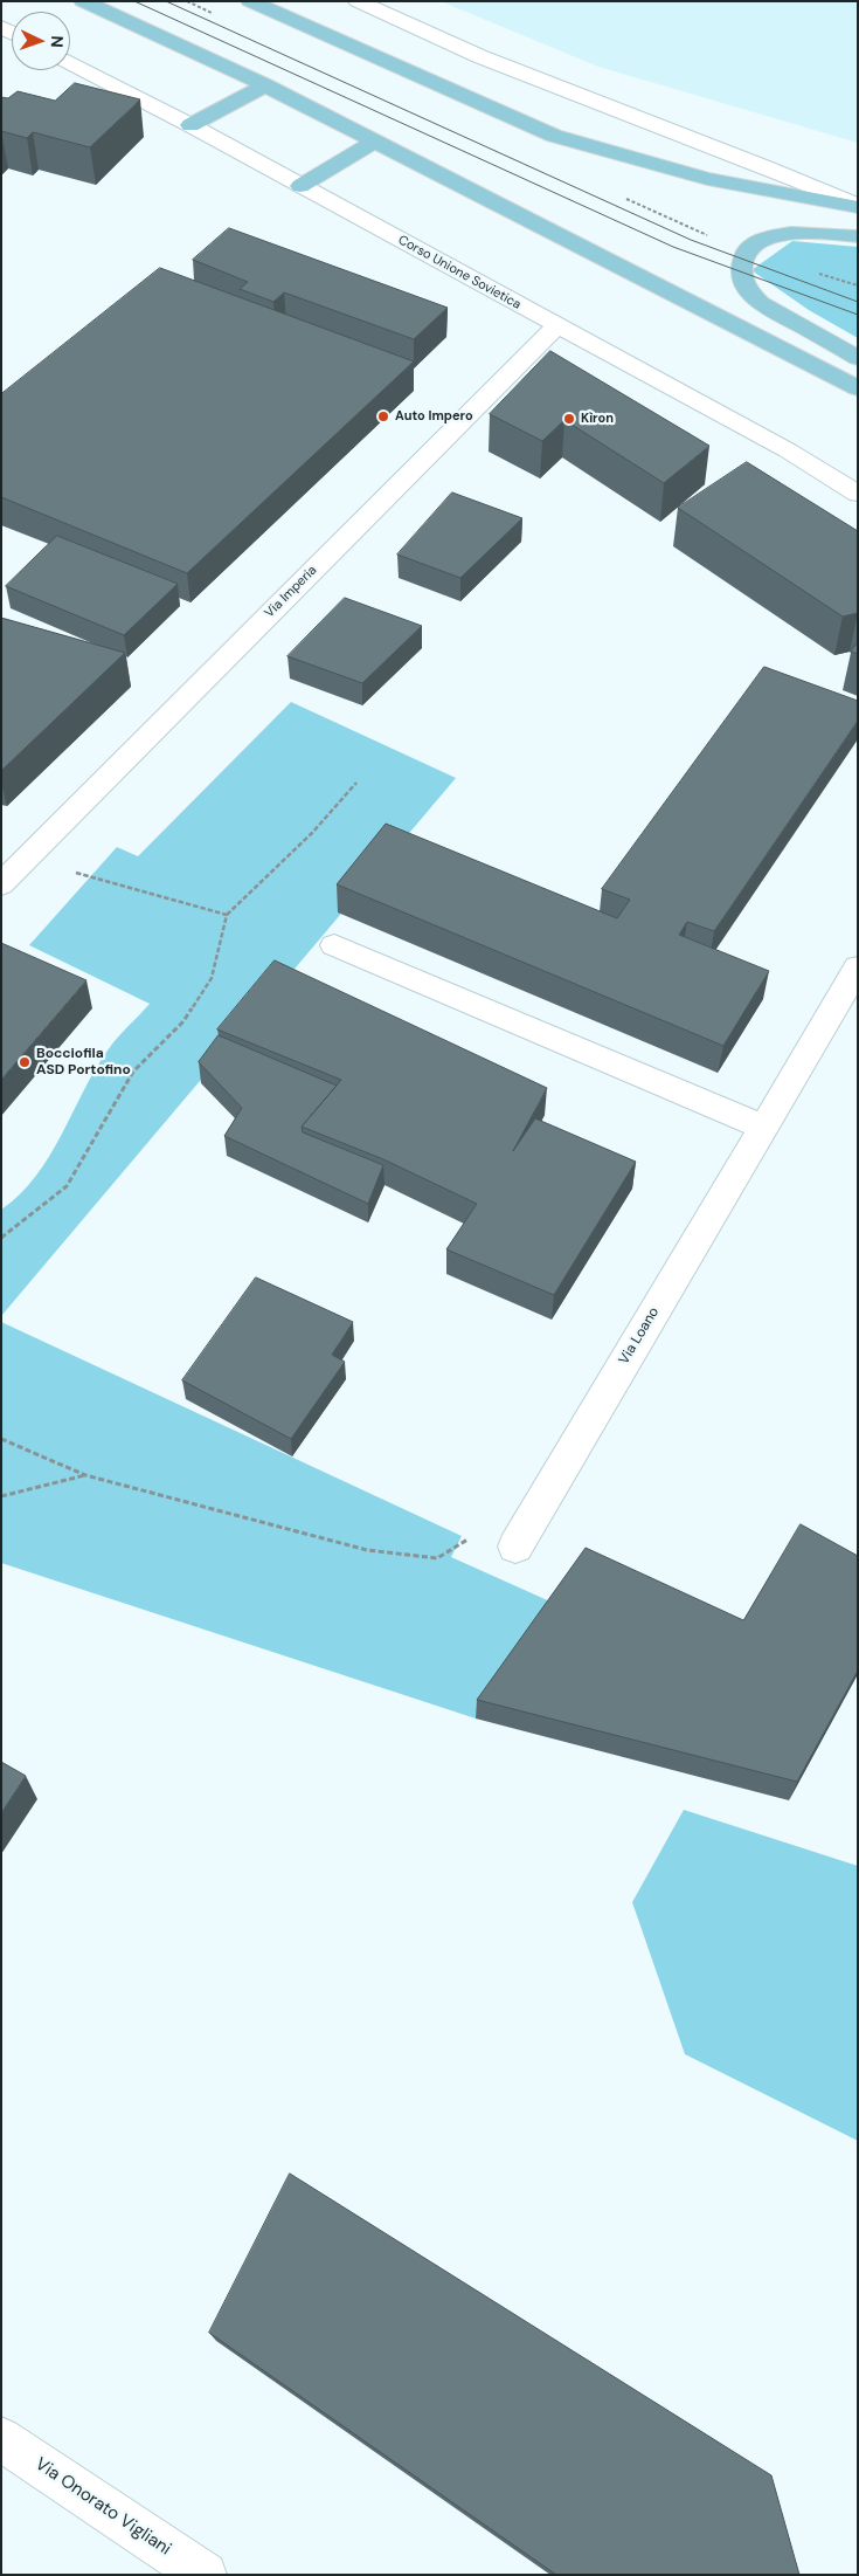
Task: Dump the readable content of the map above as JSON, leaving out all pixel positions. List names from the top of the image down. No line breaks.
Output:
{"streets":{"street":["Corso Unione Sovietica","Via Imperia","Via Loano","Via Onorato Vigliani"]},"crossings":[["Corso Unione Sovietica","Via Imperia"]],"places":["Auto Impero","Kìron","Bocciofila ASD Portofino"],"north":"right"}
